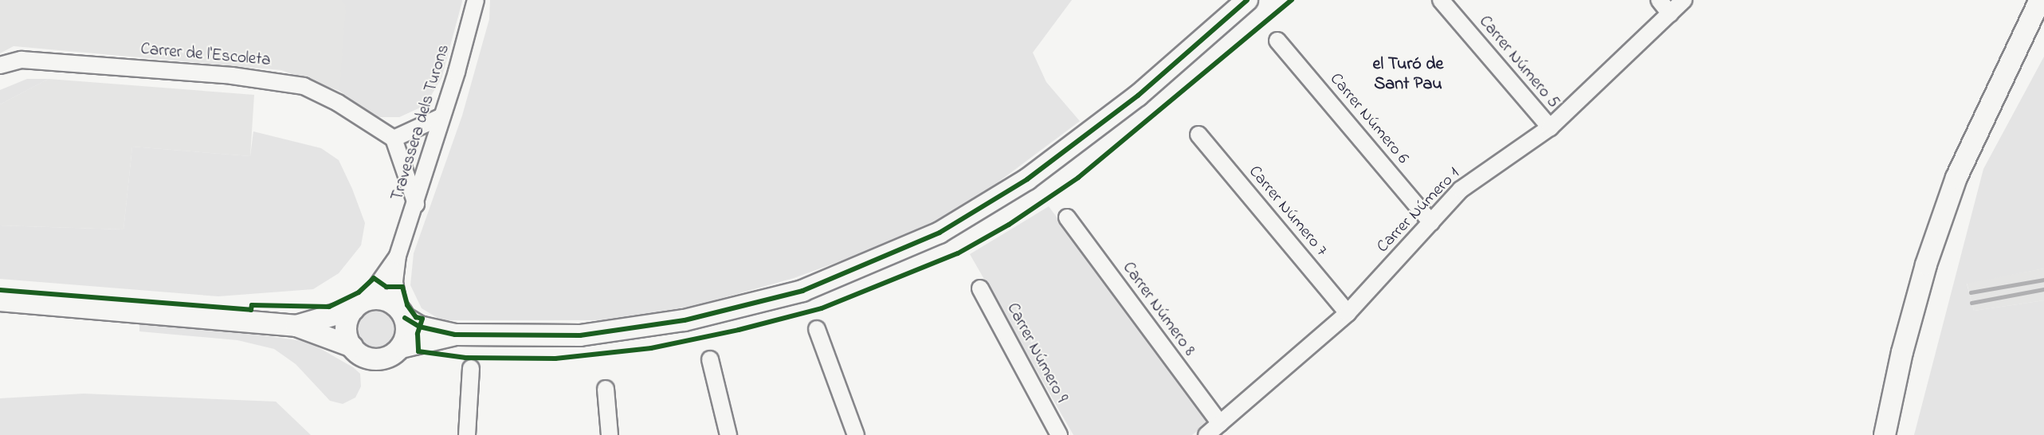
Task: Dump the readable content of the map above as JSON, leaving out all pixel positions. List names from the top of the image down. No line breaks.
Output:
{"streets":{"street":["Carrer de l'Escoleta","Carrer Número 5","Carrer Número 6","Travessera dels Turons","Carrer Número 1","Carrer Número 7","Carrer Número 8","Carrer Número 9"]},"crossings":[["Carrer Número 5","Carrer Número 1"],["Carrer Número 6","Carrer Número 1"],["Carrer Número 1","Carrer Número 7"],["Carrer Número 1","Carrer Número 8"]],"districts":["el Turó de Sant Pau"]}
